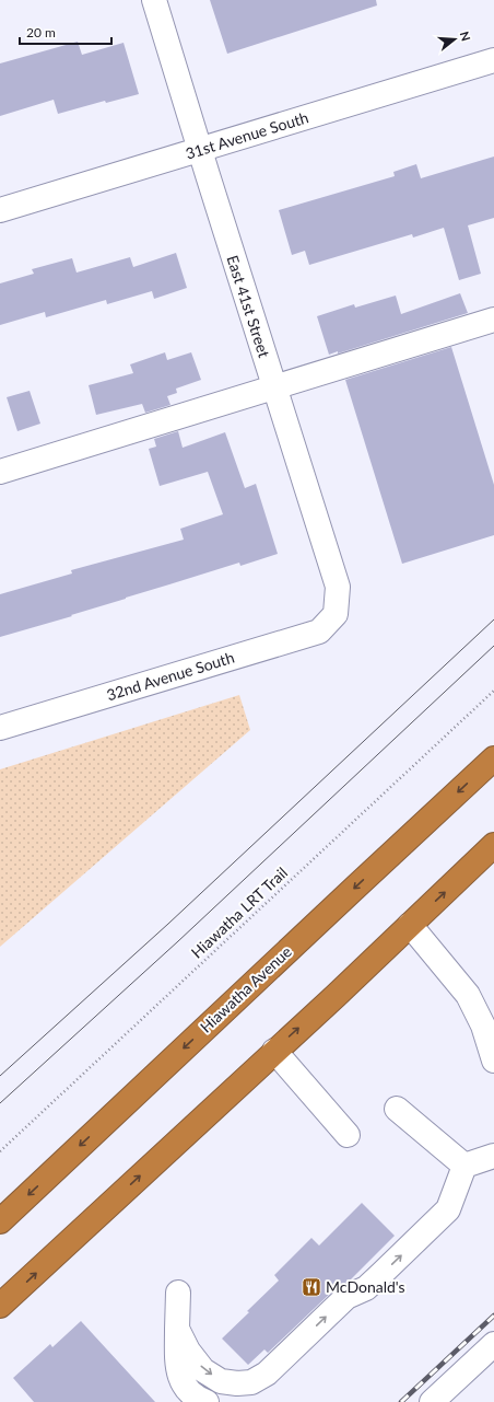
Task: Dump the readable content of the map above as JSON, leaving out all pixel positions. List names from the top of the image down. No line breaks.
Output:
{"streets":{"highway":["Hiawatha Avenue"],"street":["31st Avenue South","East 41st Street","32nd Avenue South"],"path":["Hiawatha LRT Trail"]},"crossings":[["31st Avenue South","East 41st Street"],["East 41st Street","32nd Avenue South"]],"places":{"restaurant":["McDonald's"]},"scale_bar":"20 m","north":"right"}
